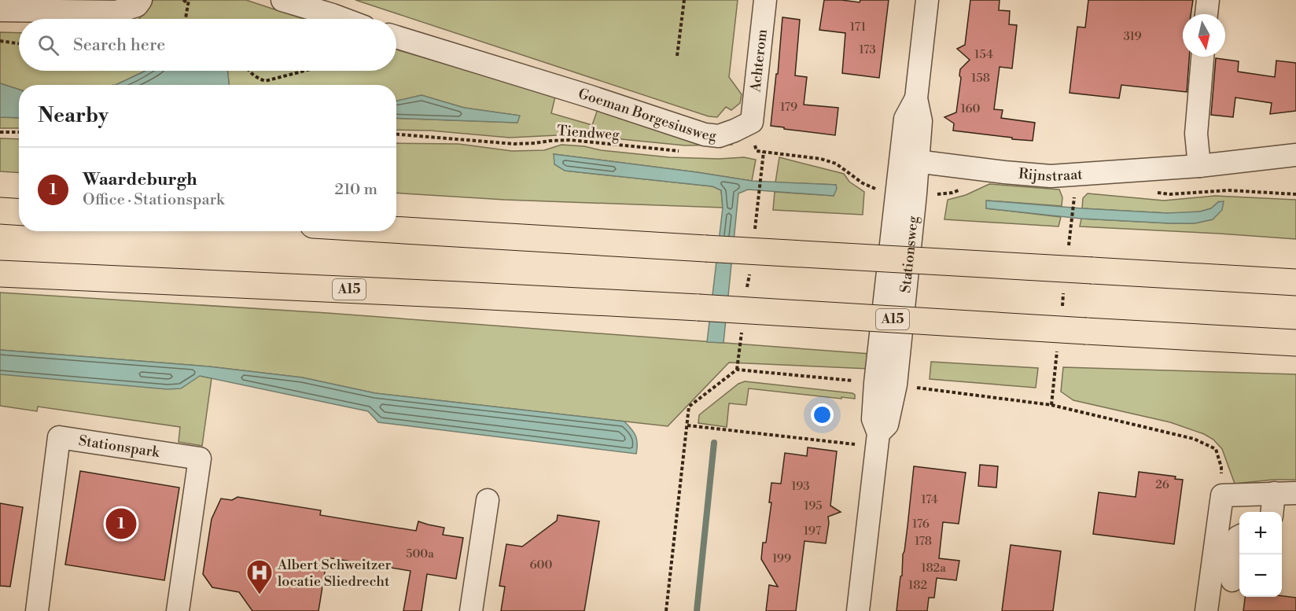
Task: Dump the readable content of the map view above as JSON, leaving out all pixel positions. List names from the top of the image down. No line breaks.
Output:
{"streets":{"highway":["A15"],"street":["Achterom","Goeman Borgesiusweg","Rijnstraat","Stationsweg","Stationspark"],"path":["Tiendweg"]},"crossings":[["Achterom","Goeman Borgesiusweg"],["Rijnstraat","Stationsweg"]],"places":{"hospital":["Albert Schweitzer locatie Sliedrecht"]},"house_numbers":["171","319","173","154","158","179","160","26","193","174","195","176","197","178","500a","199","600","182a","182"],"north":"bottom","page":{"search":"Search here","heading":"Nearby","list":[{"mark":"1","name":"Waardeburgh","note":"Office · Stationspark","value":"210 m"}],"pins":"1","map_buttons":["+","−"]}}
